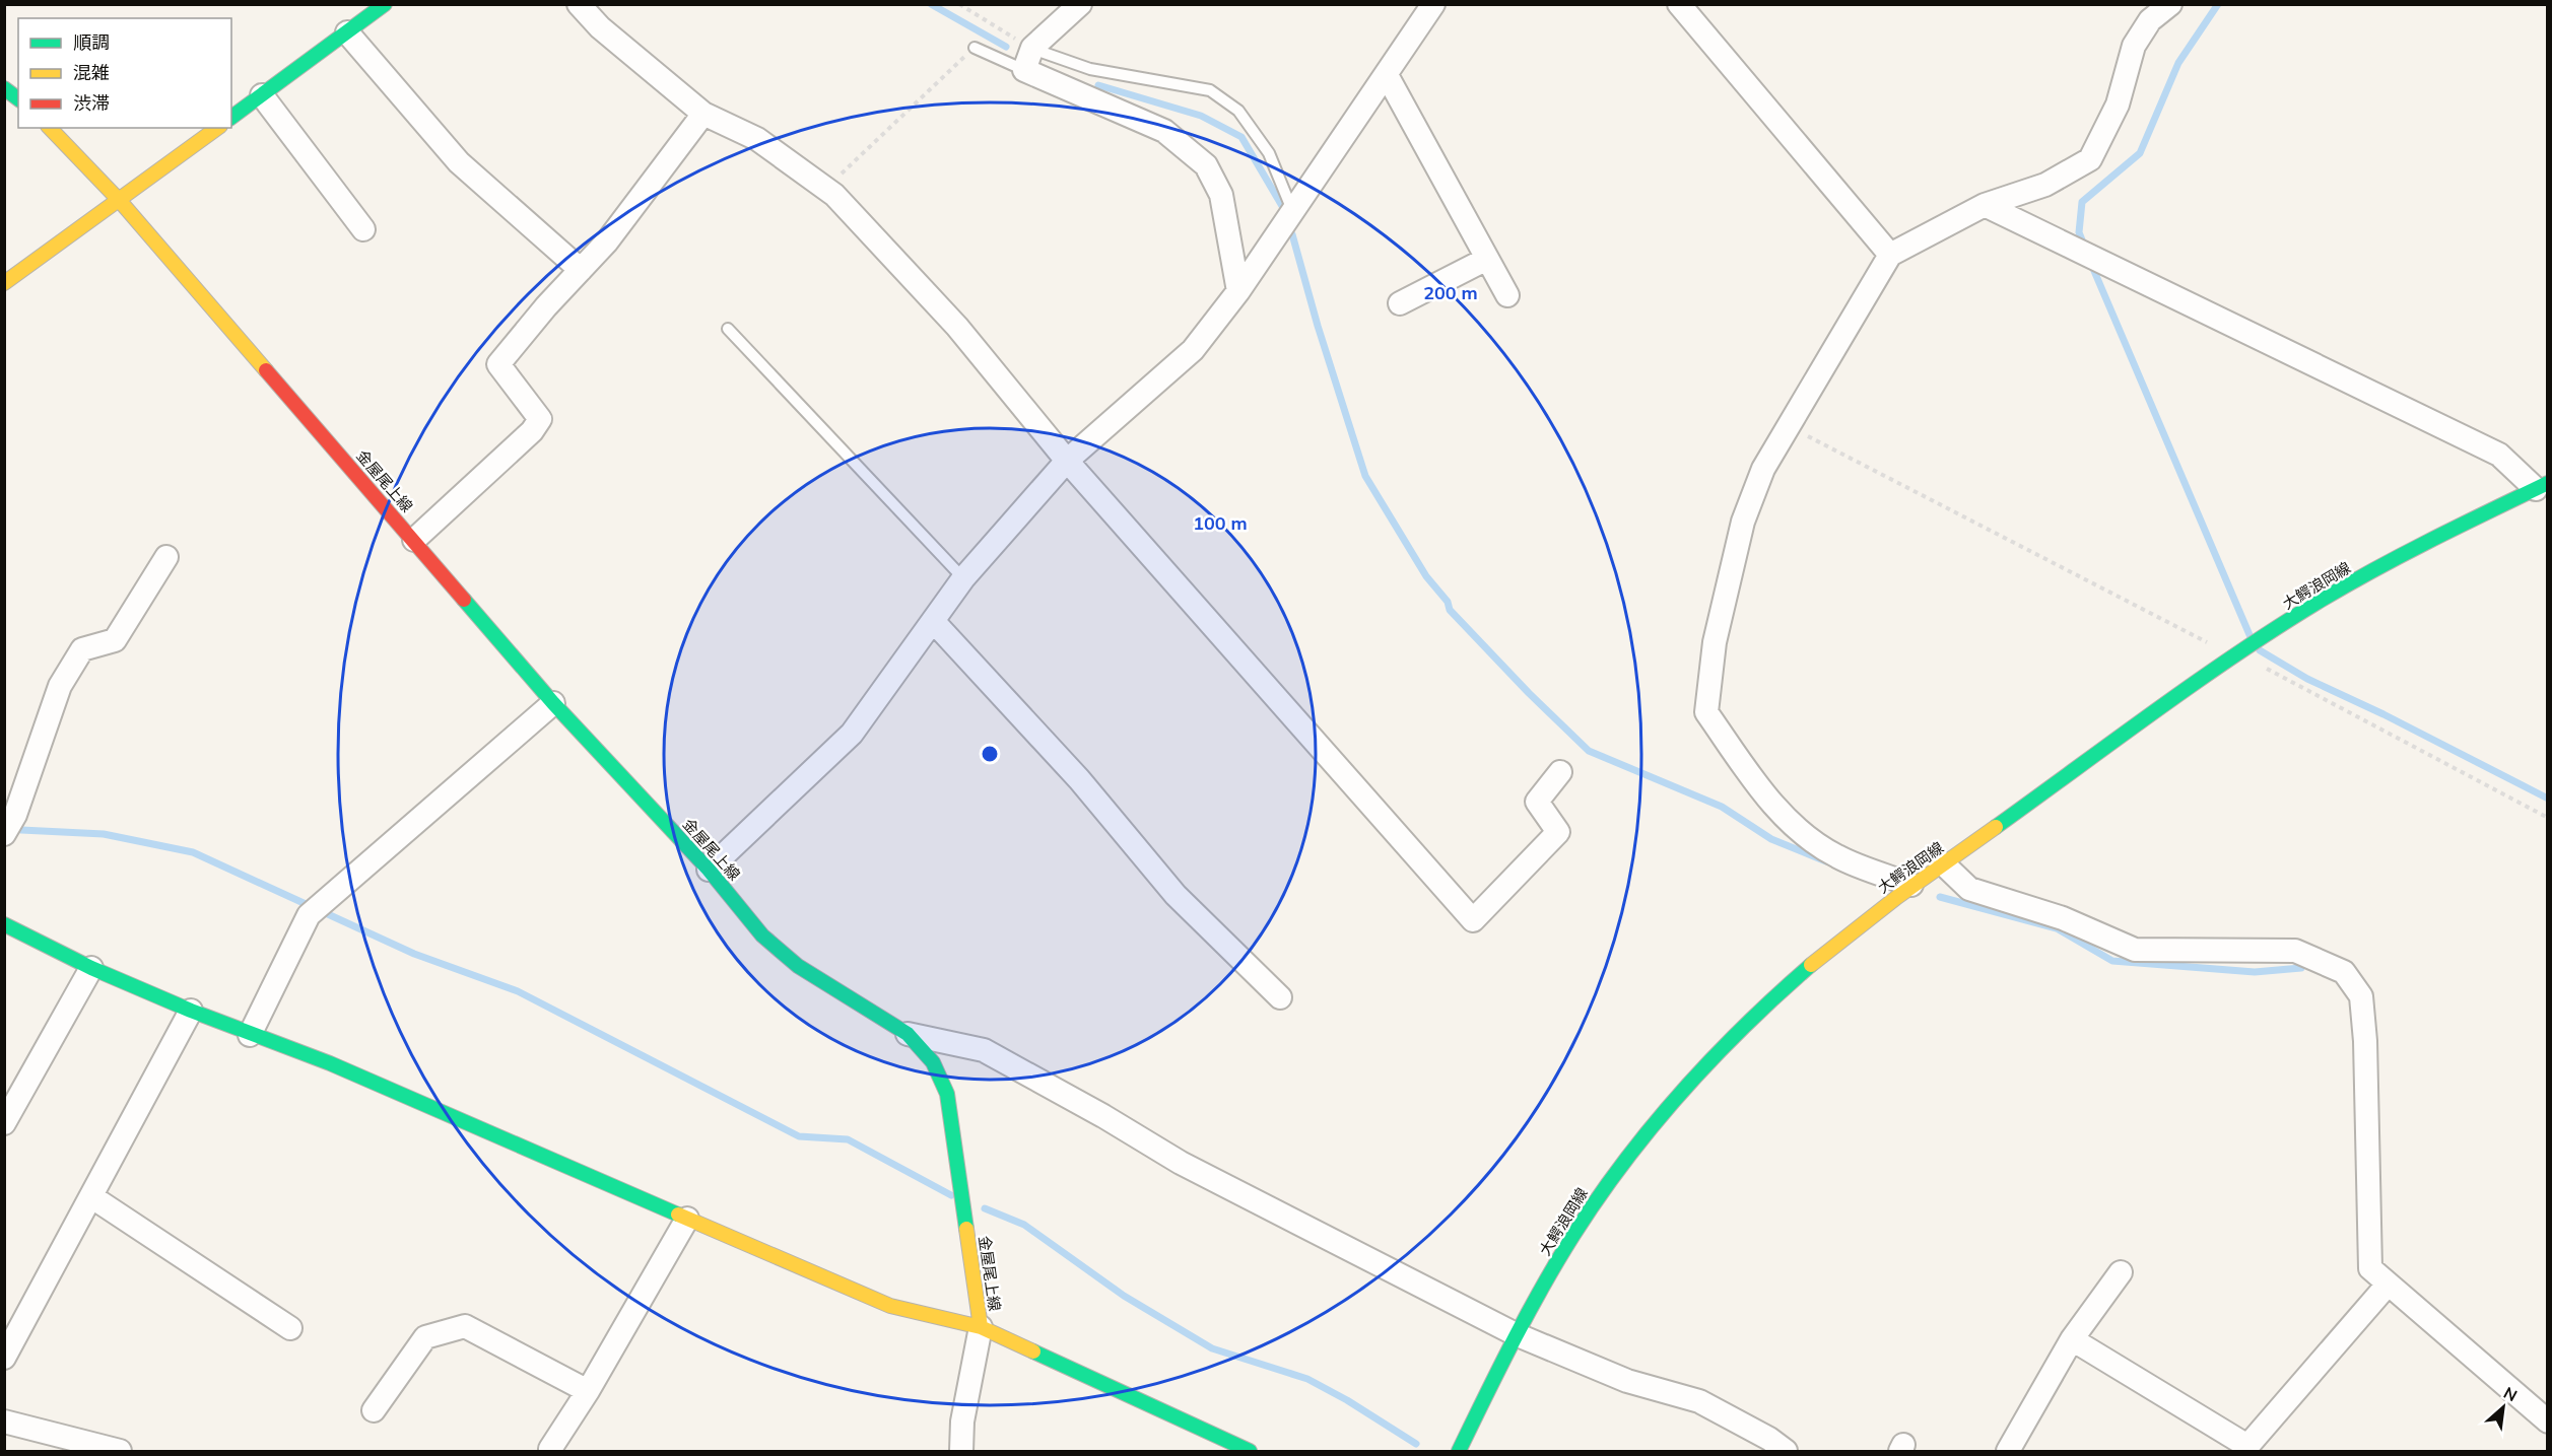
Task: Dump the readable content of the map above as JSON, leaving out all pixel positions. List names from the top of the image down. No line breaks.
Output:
{"streets":{"main road":["金屋尾上線","大鰐浪岡線"]},"legend":["順調","混雑","渋滞"],"north":"top right","rings":["200 m","100 m"]}
